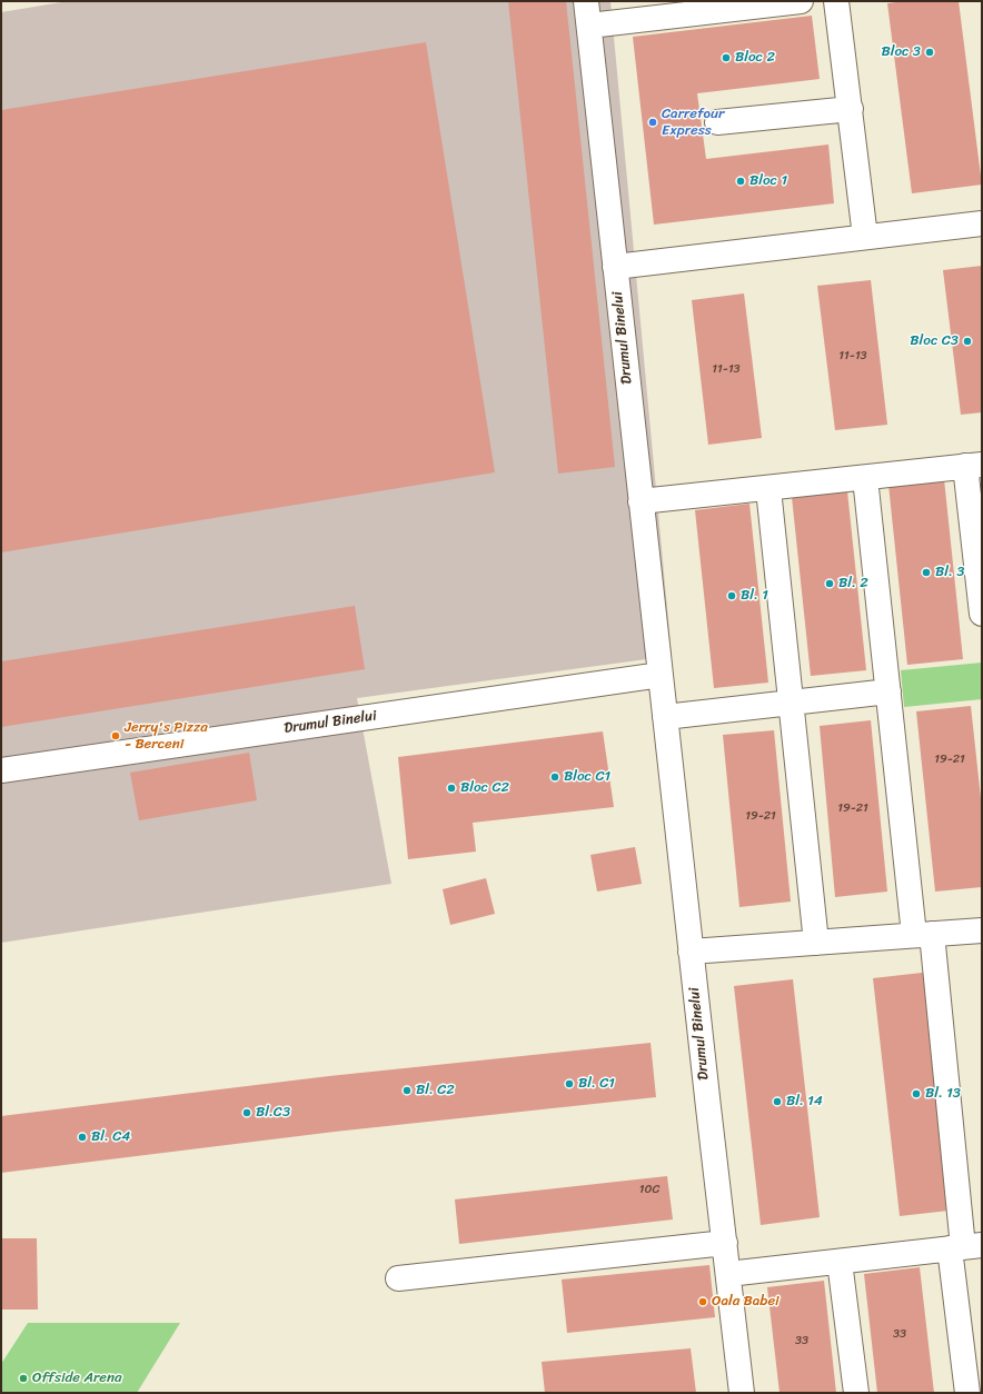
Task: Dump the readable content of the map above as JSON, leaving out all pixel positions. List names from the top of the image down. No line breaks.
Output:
{"streets":{"street":["Drumul Binelui"]},"places":["Bloc 3","Bloc 2","Carrefour Express","Bloc 1","Bloc C3","Bl. 3","Bl. 2","Bl. 1","Jerry's Pizza - Berceni","Bloc C1","Bloc C2","Bl. C1","Bl. C2","Bl. 13","Bl. 14","Bl.C3","Bl. C4","Oala Babei","Offside Arena"],"house_numbers":["11-13","11-13","19-21","19-21","19-21","10C","33","33"]}
